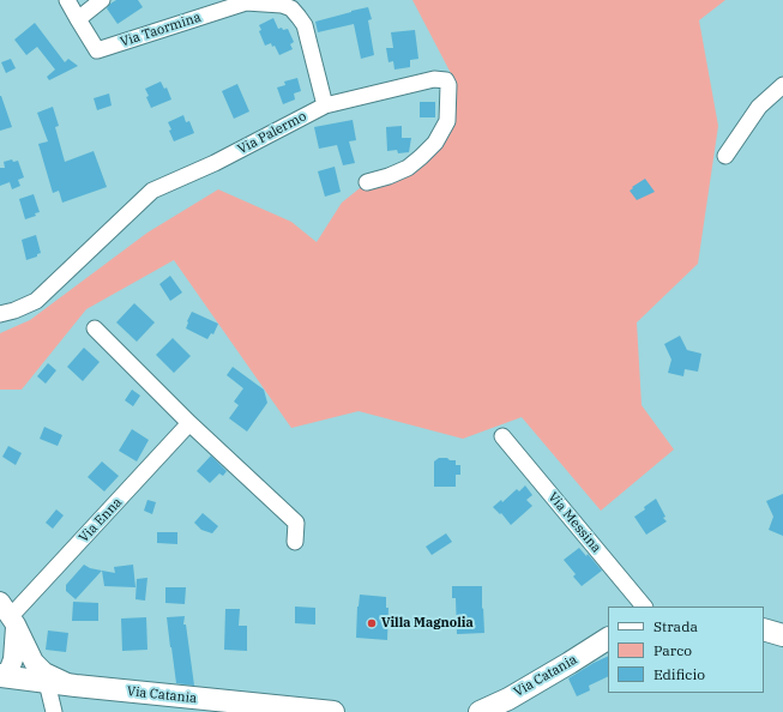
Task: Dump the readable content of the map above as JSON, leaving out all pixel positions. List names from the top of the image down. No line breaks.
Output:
{"streets":{"main road":["Via Catania"],"street":["Via Taormina","Via Palermo","Via Enna","Via Messina"]},"crossings":[["Via Taormina","Via Palermo"]],"places":["Villa Magnolia"],"legend":["Strada","Parco","Edificio"]}
